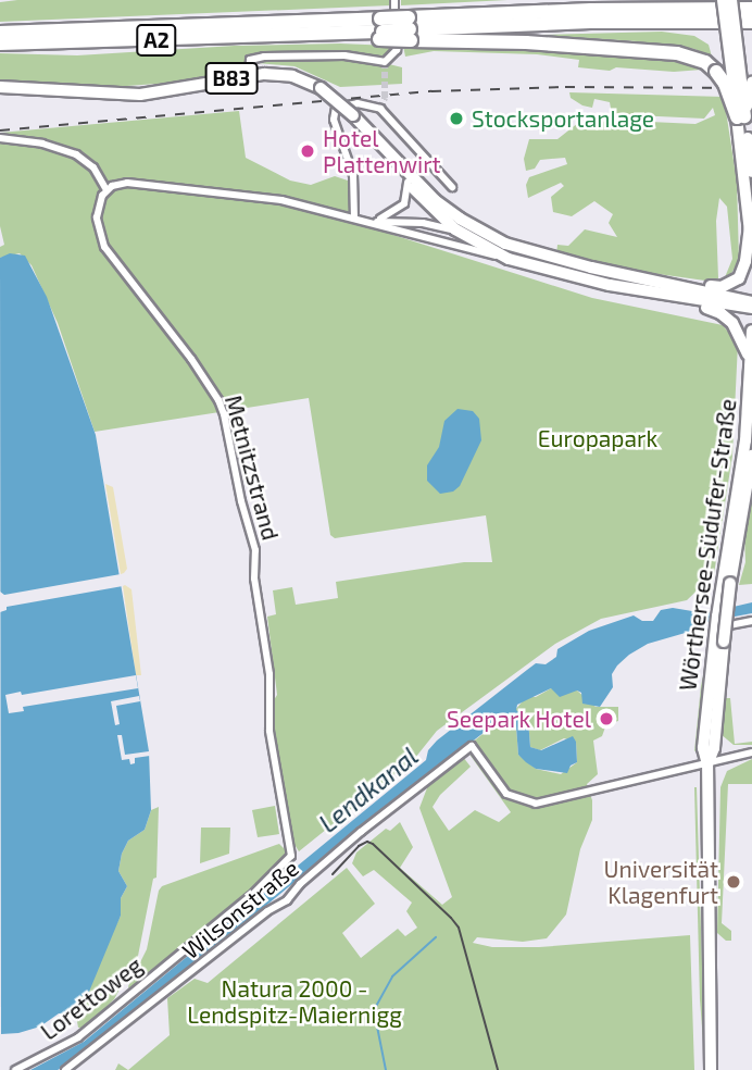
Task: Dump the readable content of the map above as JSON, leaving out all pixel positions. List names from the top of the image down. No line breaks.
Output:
{"streets":{"highway":["A2"],"main road":["B83","Wörthersee-Südufer-Straße"],"street":["Metnitzstrand","Wilsonstraße","Lorettoweg"]},"crossings":[["Metnitzstrand","Lorettoweg"],["Wörthersee-Südufer-Straße","Wilsonstraße"]],"water":["Lendkanal"],"parks":["Europapark","Natura 2000 - Lendspitz-Maiernigg"],"places":["Stocksportanlage","Hotel Plattenwirt","Seepark Hotel","Universität Klagenfurt"]}
